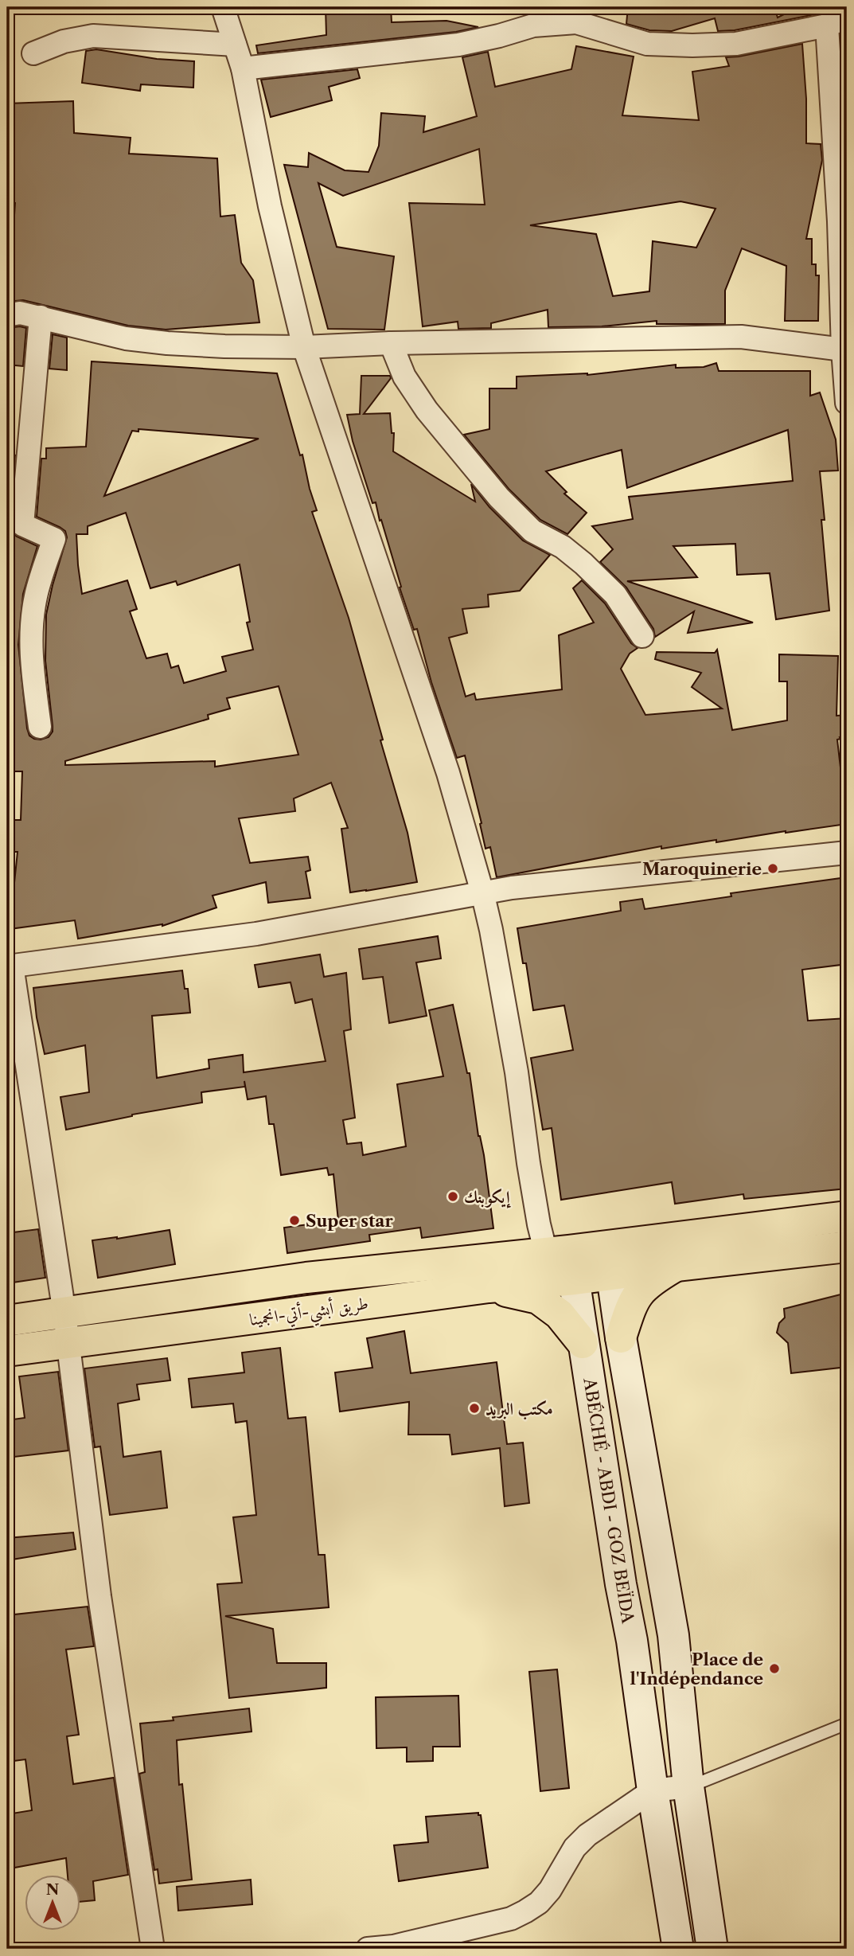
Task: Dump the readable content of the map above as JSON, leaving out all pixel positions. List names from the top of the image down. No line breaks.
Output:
{"streets":{"highway":["طريق أبشي-أتي-انجمينا"],"main road":["ABÉCHÉ - ABDI - GOZ BEÏDA"]},"crossings":[["طريق أبشي-أتي-انجمينا","ABÉCHÉ - ABDI - GOZ BEÏDA"]],"places":["Maroquinerie","إيكوبنك","Super star","مكتب البريد","Place de l'Indépendance"],"north":"top"}
